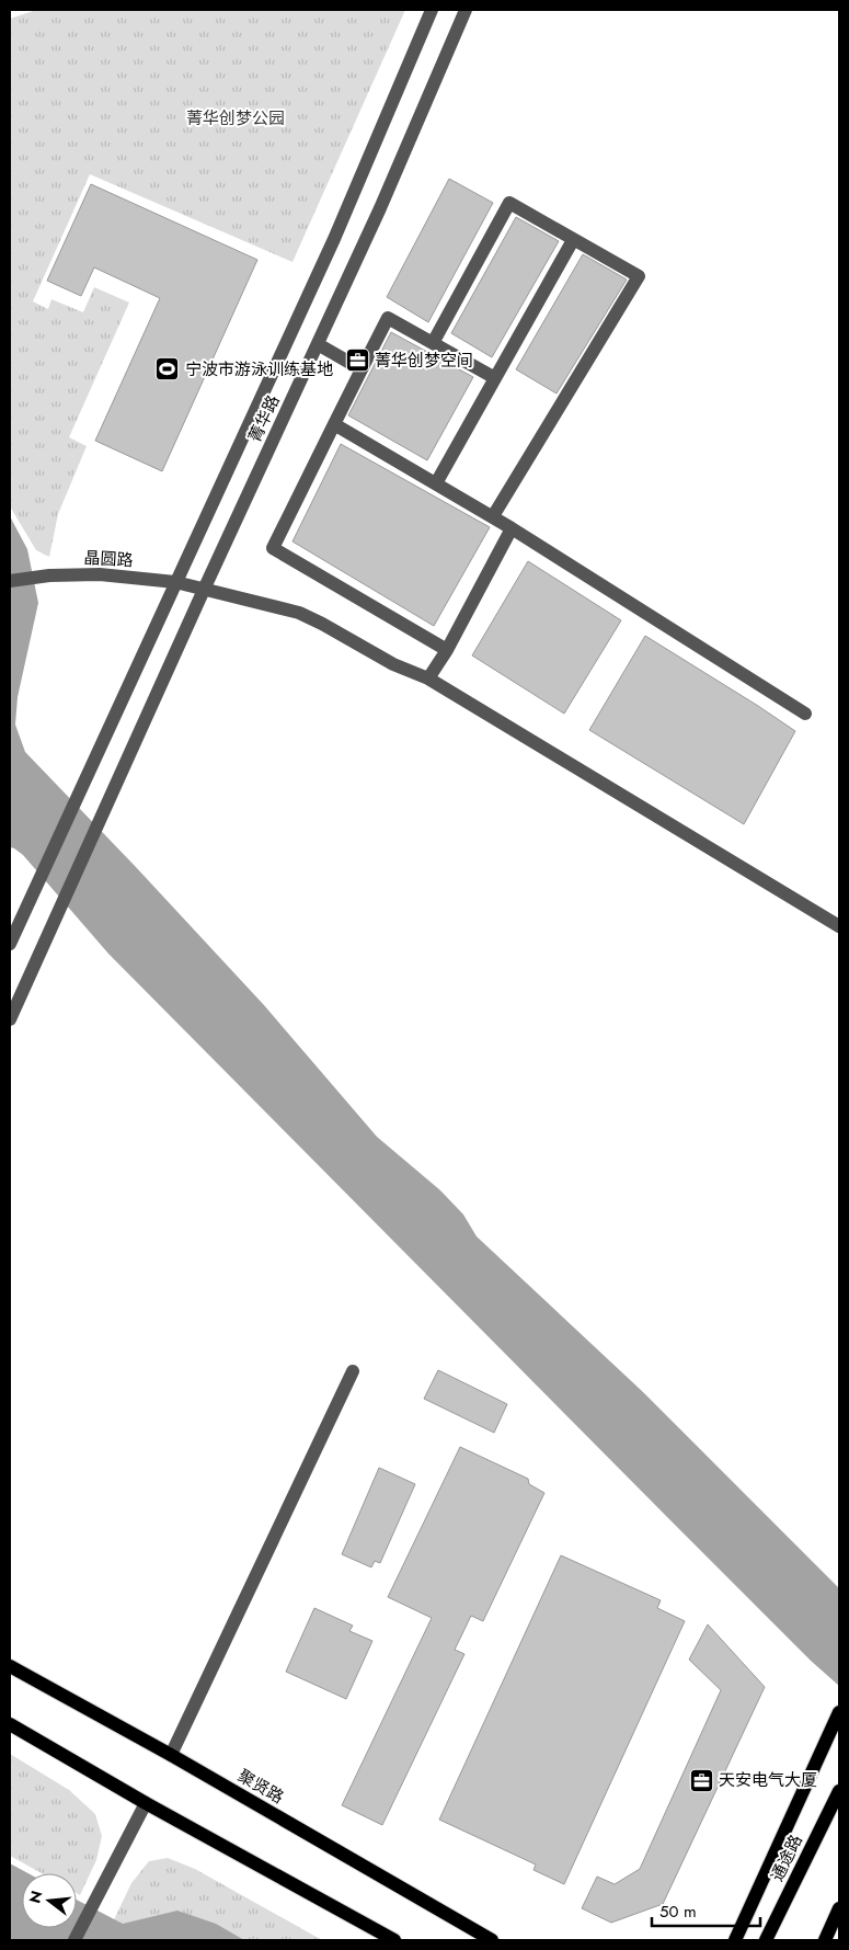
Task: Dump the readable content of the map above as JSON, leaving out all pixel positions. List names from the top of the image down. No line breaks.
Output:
{"streets":{"main road":["聚贤路","通途路"],"street":["菁华路","晶圆路"]},"crossings":[["菁华路","晶圆路"]],"parks":["菁华创梦公园"],"places":{"office":["菁华创梦空间","天安电气大厦"],"sports":["宁波市游泳训练基地"]},"scale_bar":"50 m","north":"left"}
